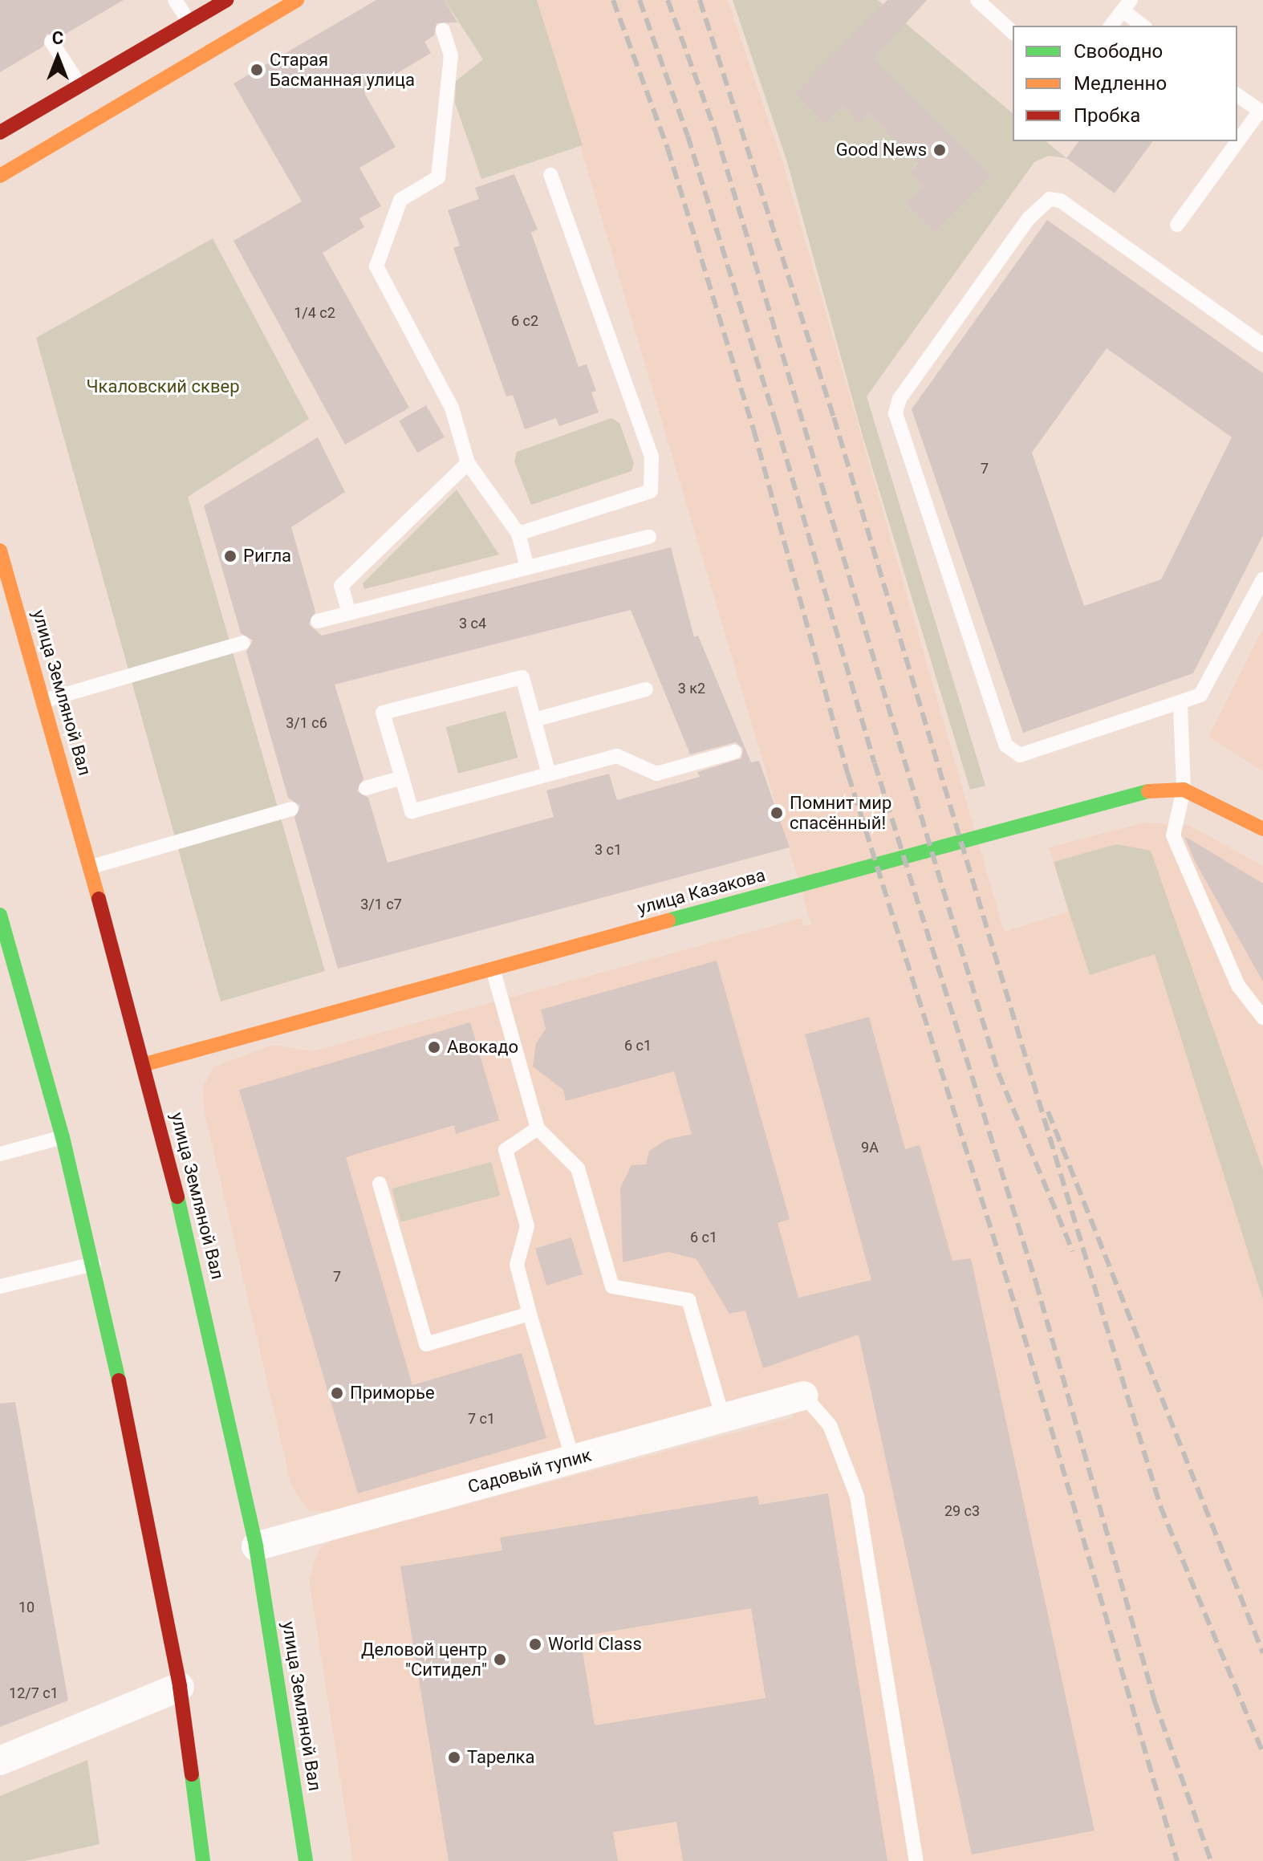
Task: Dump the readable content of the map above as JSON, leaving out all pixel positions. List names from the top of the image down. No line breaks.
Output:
{"streets":{"main road":["улица Земляной Вал","улица Казакова"],"street":["Садовый тупик"]},"crossings":[["улица Земляной Вал","улица Казакова"],["улица Земляной Вал","Садовый тупик"]],"parks":["Чкаловский сквер"],"places":["Старая Басманная улица","Good News","Ригла","Помнит мир спасённый!","Авокадо","Приморье","World Class","Деловой центр \"Ситидел\"","Тарелка"],"house_numbers":["1/4 с2","6 с2","7","3 с4","3 к2","3/1 с6","3 с1","3/1 с7","6 с1","9A","6 с1","7","7 с1","29 с3","10","12/7 с1"],"legend":["Свободно","Медленно","Пробка"],"north":"top"}
